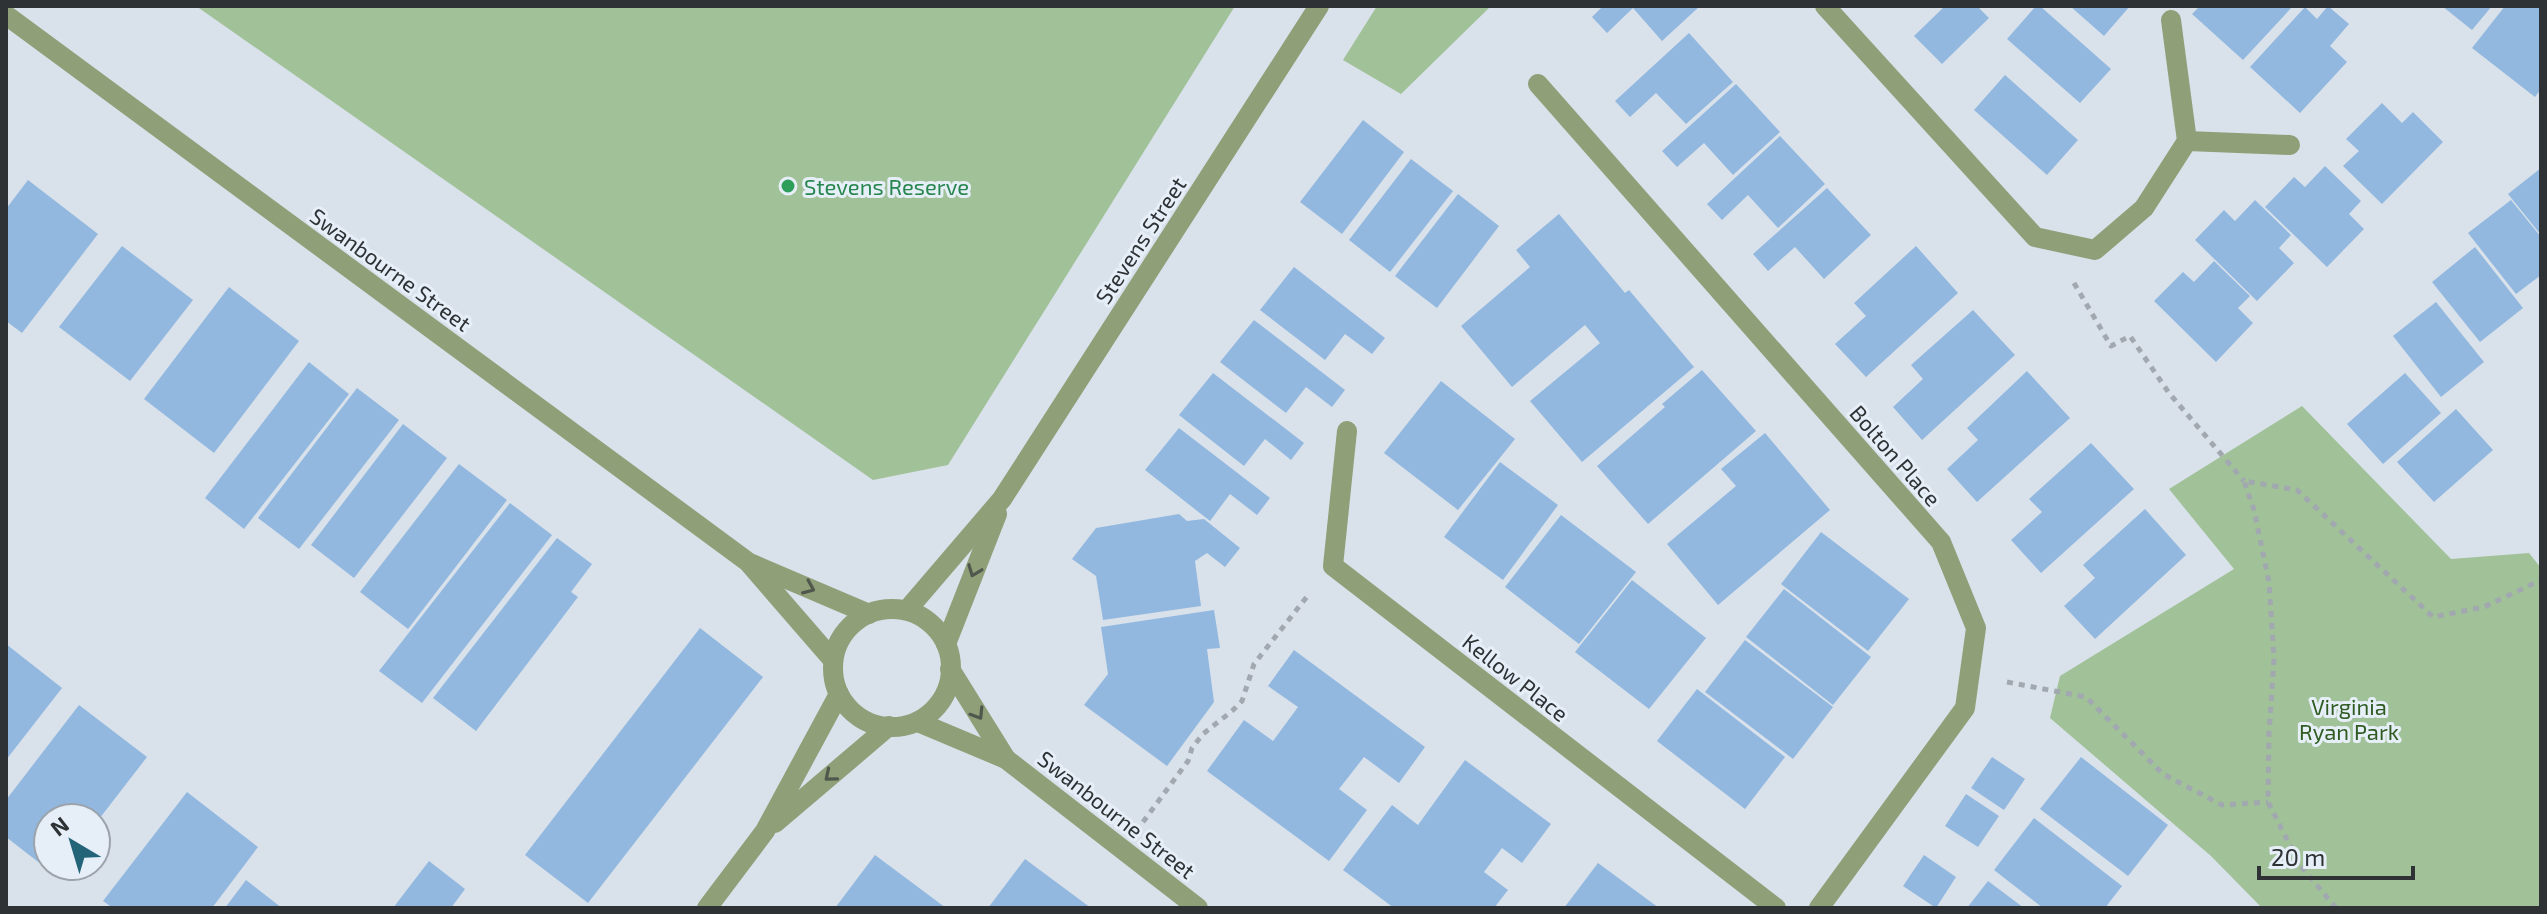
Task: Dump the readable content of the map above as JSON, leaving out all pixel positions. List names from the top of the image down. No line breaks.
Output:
{"streets":{"street":["Stevens Street","Swanbourne Street","Bolton Place","Kellow Place"]},"crossings":[["Stevens Street","Swanbourne Street"]],"parks":["Virginia Ryan Park"],"places":["Stevens Reserve"],"scale_bar":"20 m","north":"top left"}
